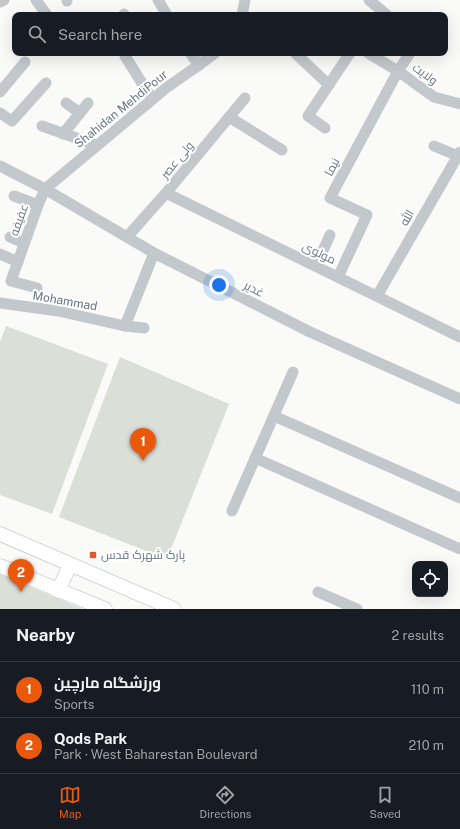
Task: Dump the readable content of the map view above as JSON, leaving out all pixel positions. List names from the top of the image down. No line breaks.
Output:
{"streets":{"street":["ولایت","Shahidan MehdiPour","ولی عصر","نیما","الله","عفیفه","مولوی","غدیر","Mohammad"]},"crossings":[["ولایت","نیما"],["Shahidan MehdiPour","عفیفه"],["Shahidan MehdiPour","غدیر"],["ولی عصر","مولوی"],["ولی عصر","غدیر"],["نیما","مولوی"],["الله","مولوی"],["عفیفه","غدیر"]],"places":{"transit":["پارک شهرک قدس"]},"page":{"search":"Search here","pins":["1","2"],"heading":["Nearby","2 results"],"list":[{"mark":"1","name":"ورزشگاه مارچین","note":"Sports","value":"110 m"},{"mark":"2","name":"Qods Park","note":"Park · West Baharestan Boulevard","value":"210 m"}],"nav":["Map","Directions","Saved"]}}
